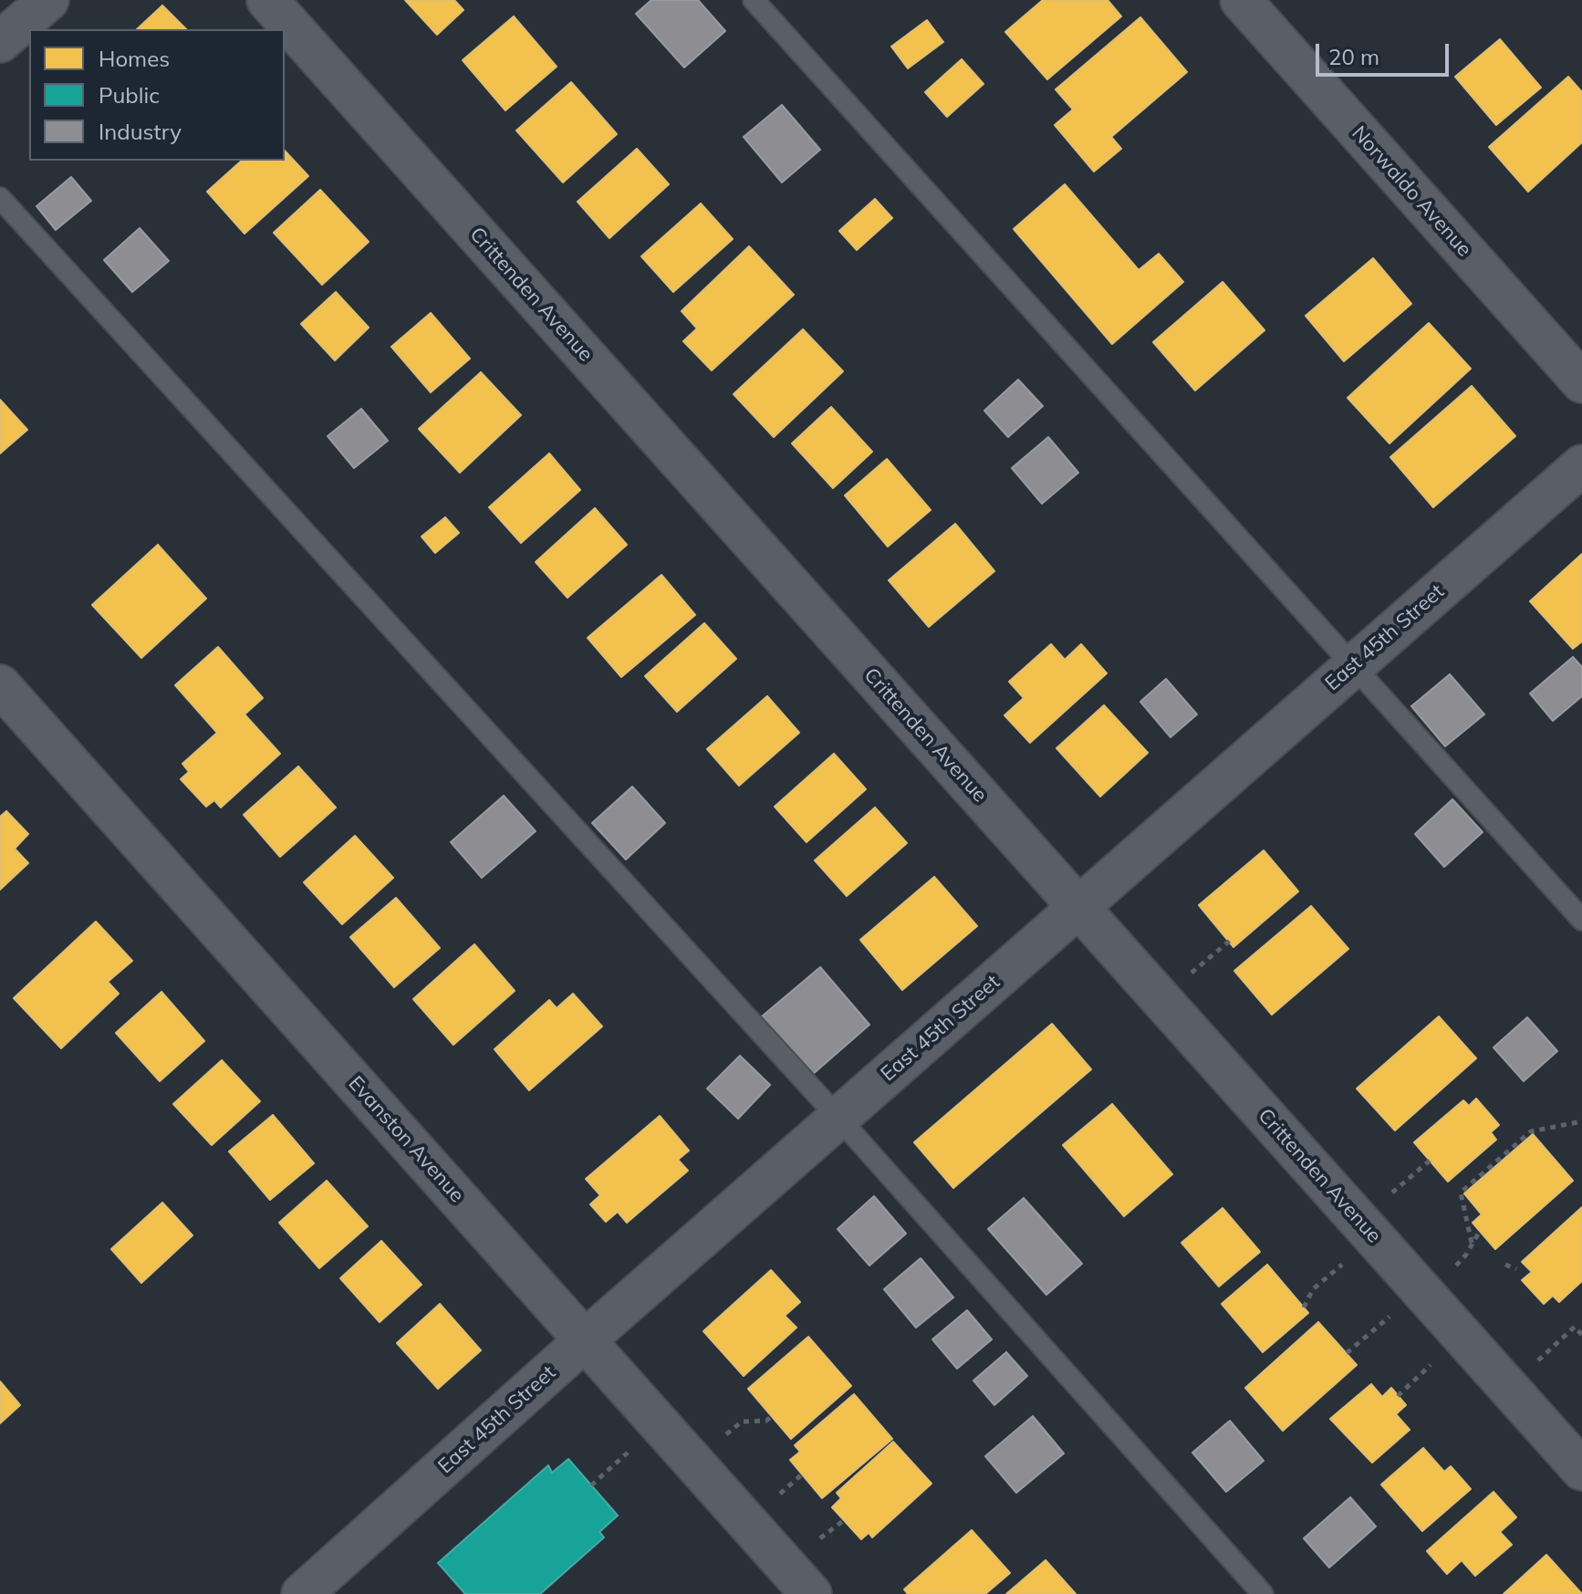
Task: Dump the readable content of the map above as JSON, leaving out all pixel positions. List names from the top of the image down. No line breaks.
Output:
{"streets":{"street":["Norwaldo Avenue","Crittenden Avenue","East 45th Street","Evanston Avenue"]},"crossings":[["Crittenden Avenue","East 45th Street"],["East 45th Street","Evanston Avenue"]],"legend":["Homes","Public","Industry"],"scale_bar":"20 m"}
